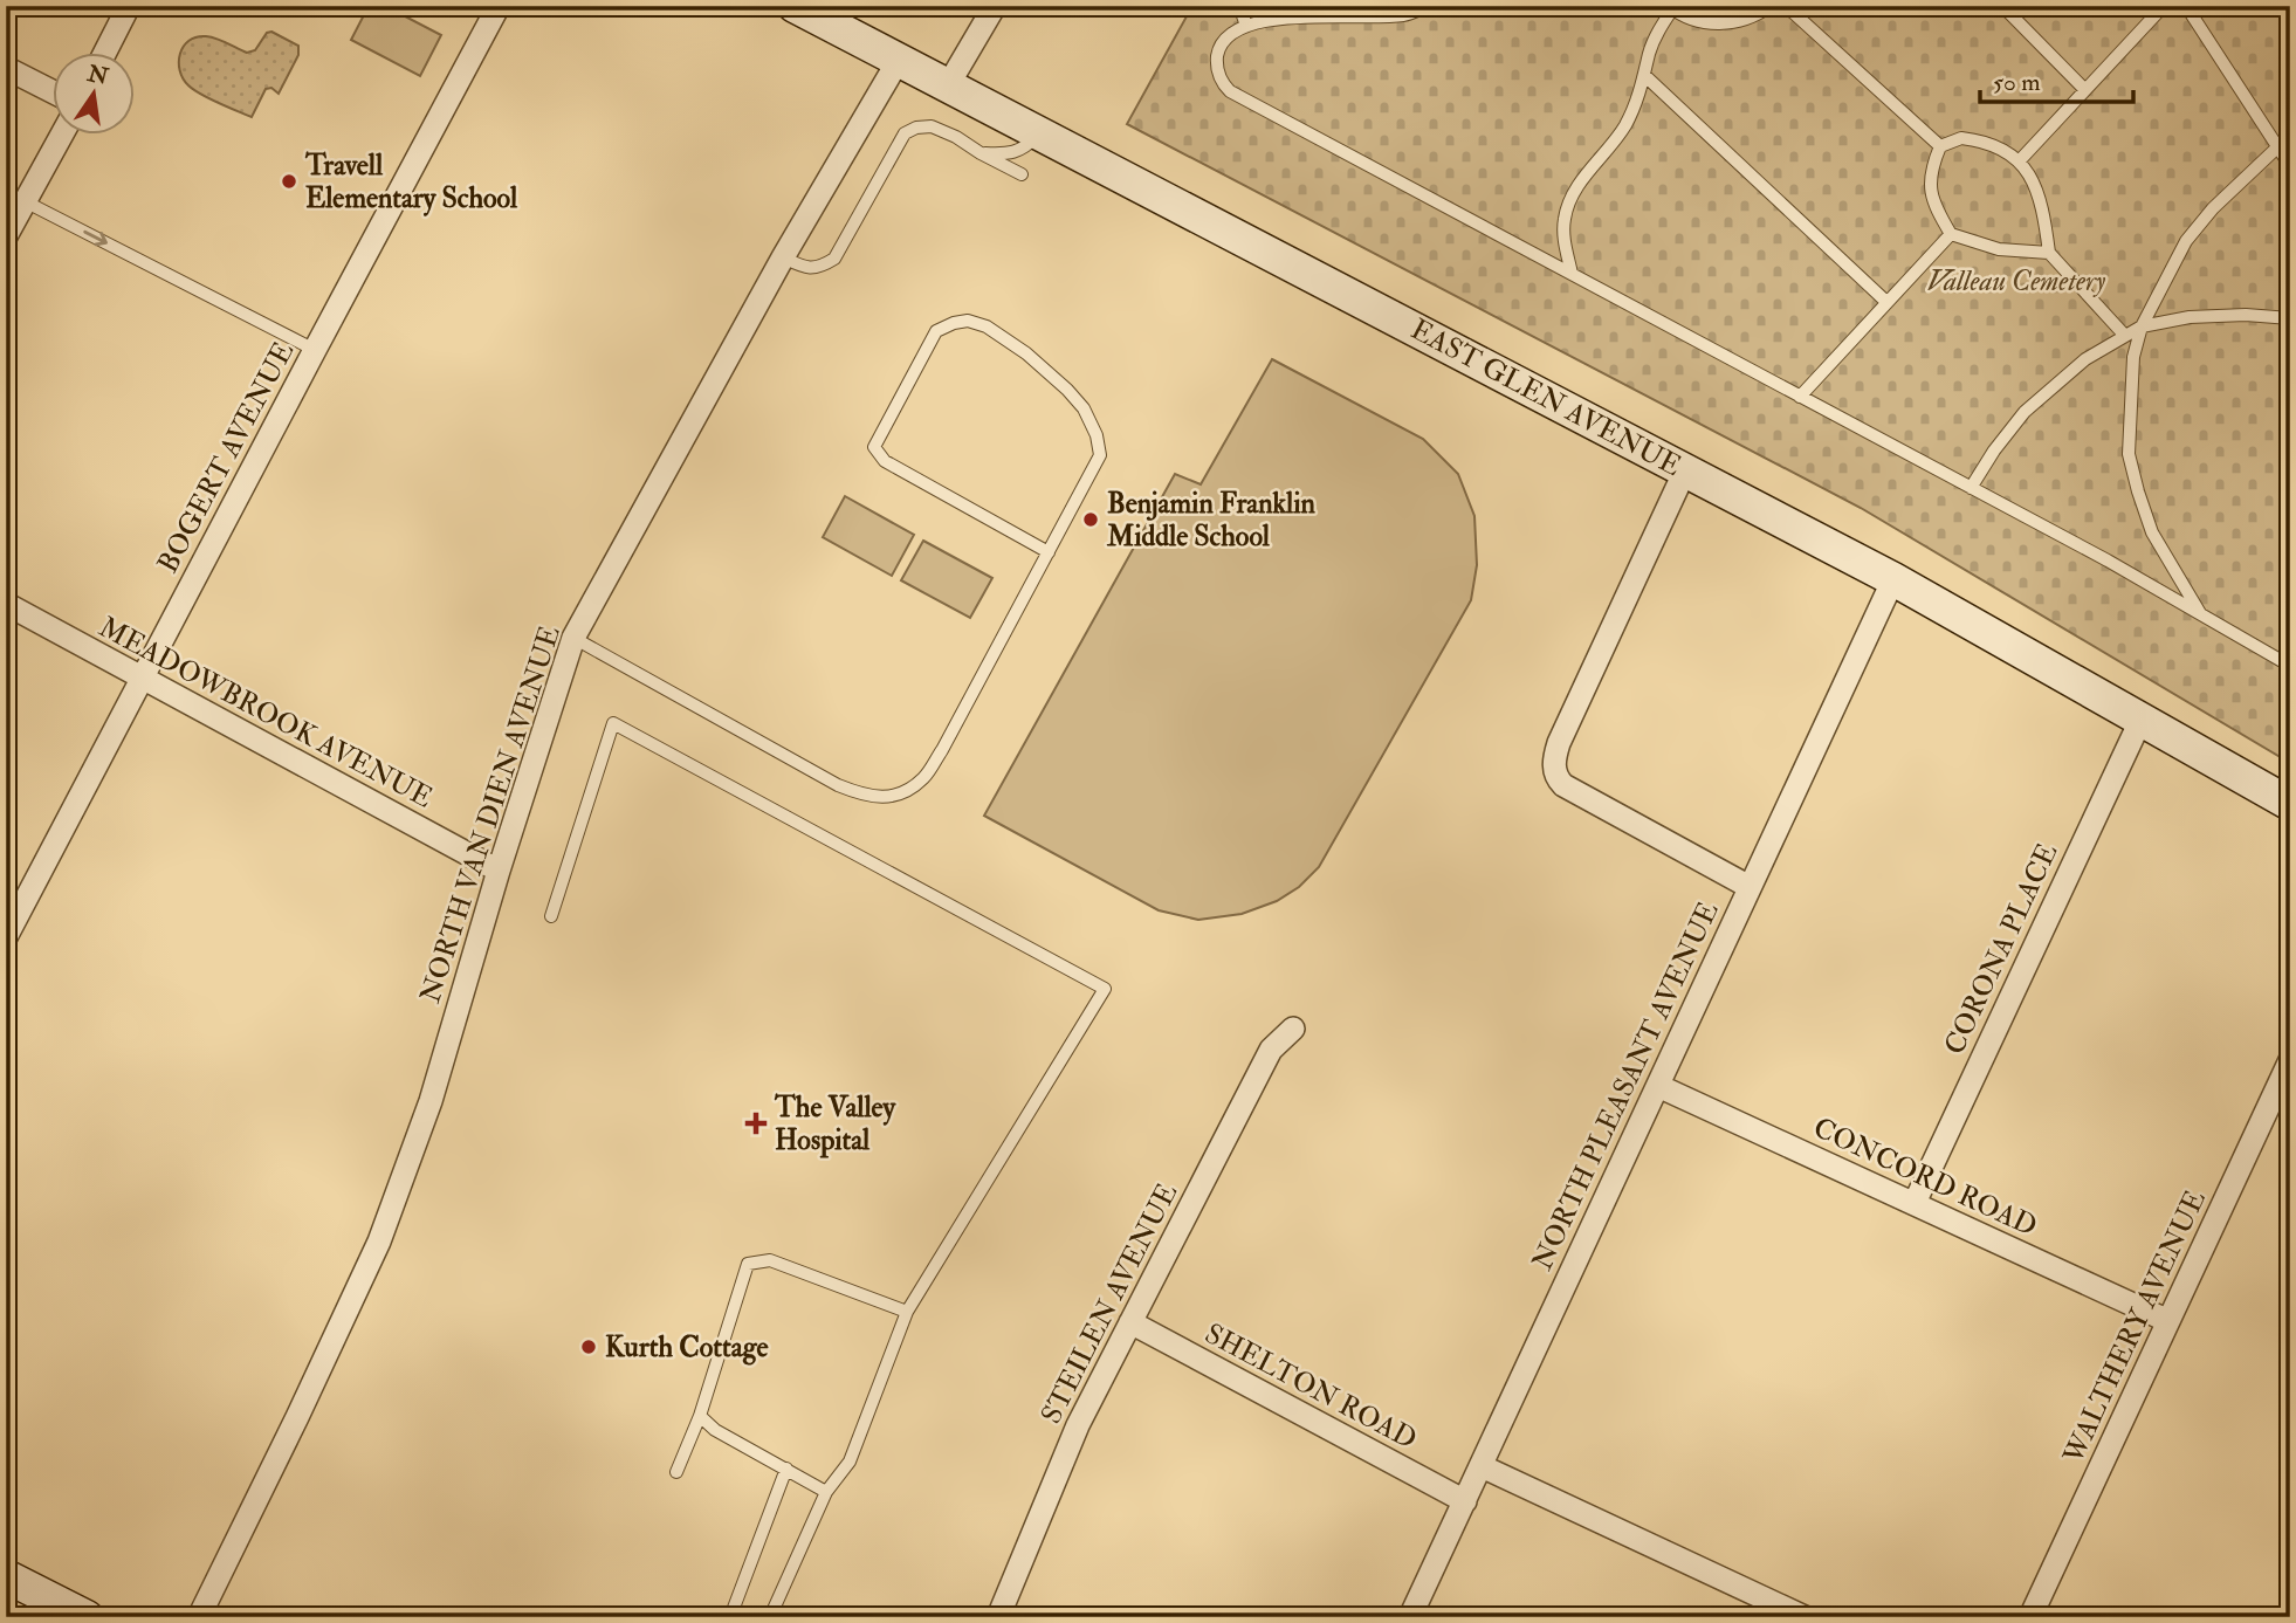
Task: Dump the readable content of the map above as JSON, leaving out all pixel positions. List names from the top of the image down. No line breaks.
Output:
{"streets":{"street":["EAST GLEN AVENUE","BOGERT AVENUE","MEADOWBROOK AVENUE","NORTH VAN DIEN AVENUE","CORONA PLACE","NORTH PLEASANT AVENUE","CONCORD ROAD","STEILEN AVENUE","WALTHERY AVENUE","SHELTON ROAD"]},"crossings":[["EAST GLEN AVENUE","NORTH VAN DIEN AVENUE"],["EAST GLEN AVENUE","CORONA PLACE"],["EAST GLEN AVENUE","NORTH PLEASANT AVENUE"],["BOGERT AVENUE","MEADOWBROOK AVENUE"],["MEADOWBROOK AVENUE","NORTH VAN DIEN AVENUE"],["CORONA PLACE","CONCORD ROAD"],["NORTH PLEASANT AVENUE","CONCORD ROAD"],["NORTH PLEASANT AVENUE","SHELTON ROAD"],["CONCORD ROAD","WALTHERY AVENUE"],["STEILEN AVENUE","SHELTON ROAD"]],"parks":["Valleau Cemetery"],"places":{"other":["Travell Elementary School","Benjamin Franklin Middle School","Kurth Cottage"],"health":["The Valley Hospital"]},"scale_bar":"50 m","north":"top"}
